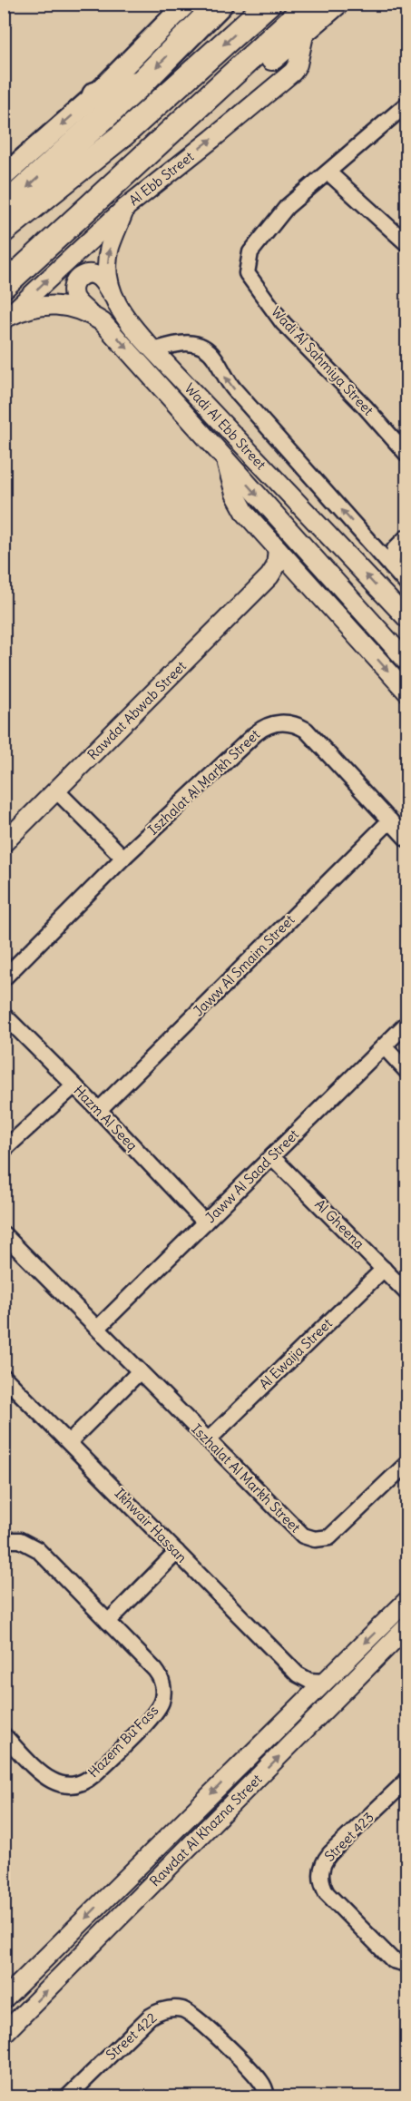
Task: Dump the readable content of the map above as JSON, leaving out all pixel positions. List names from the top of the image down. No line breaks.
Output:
{"streets":{"main road":["Al Ebb Street"],"street":["Wadi Al Sahmiya Street","Wadi Al Ebb Street","Rawdat Abwab Street","Iszhalat Al Markh Street","Jaww Al Smaim Street","Hazm Al Seeq","Jaww Al Saad Street","Al Gheena","Al Ewaija Street","Ikhwair Hassan","Hazem Bu Fass","Rawdat Al Khazna Street","Street 423","Street 422"]},"crossings":[["Al Ebb Street","Wadi Al Ebb Street"],["Wadi Al Ebb Street","Rawdat Abwab Street"],["Iszhalat Al Markh Street","Jaww Al Smaim Street"],["Iszhalat Al Markh Street","Jaww Al Saad Street"],["Iszhalat Al Markh Street","Al Ewaija Street"],["Jaww Al Smaim Street","Hazm Al Seeq"],["Hazm Al Seeq","Jaww Al Saad Street"],["Jaww Al Saad Street","Al Gheena"],["Al Gheena","Al Ewaija Street"],["Ikhwair Hassan","Rawdat Al Khazna Street"]]}
